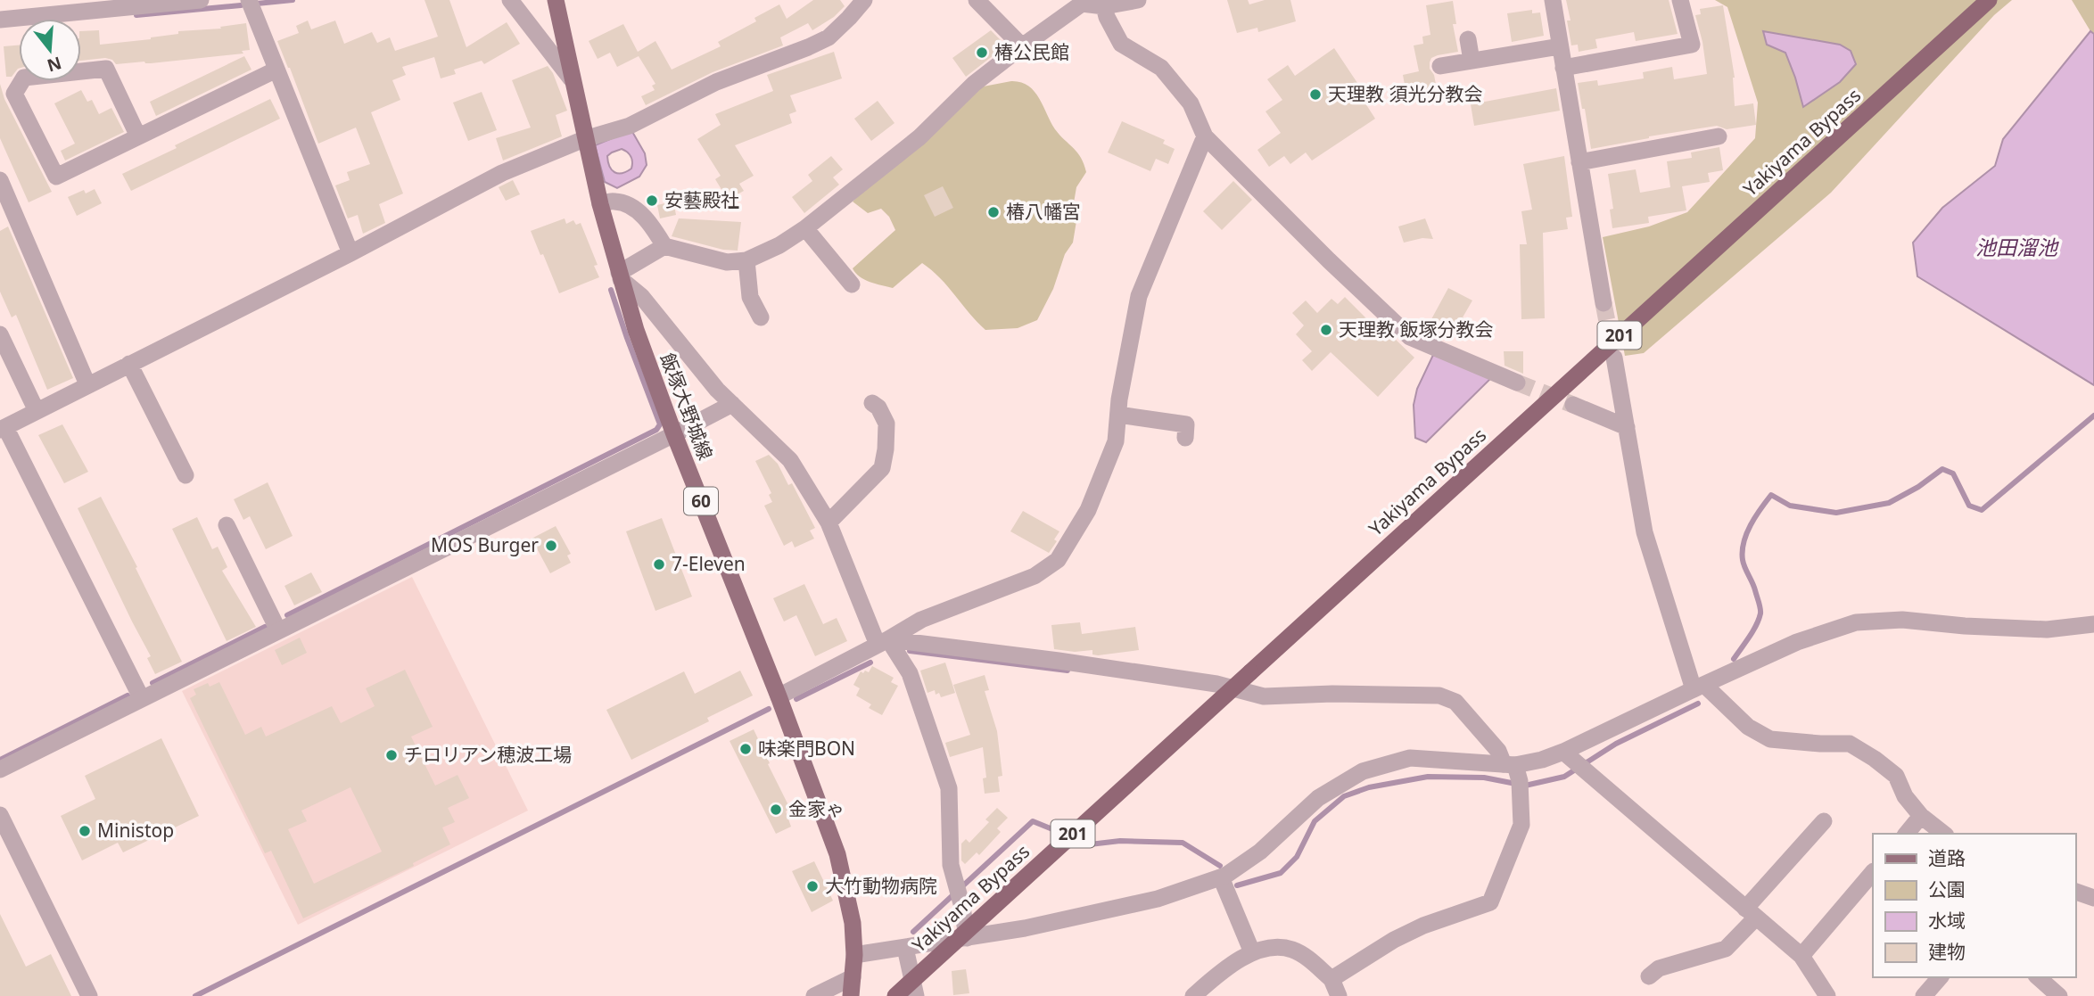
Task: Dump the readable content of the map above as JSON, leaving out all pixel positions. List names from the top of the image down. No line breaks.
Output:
{"streets":{"highway":["Yakiyama Bypass","201"],"main road":["飯塚大野城線","60"]},"water":["池田溜池"],"places":["椿公民館","天理教 須光分教会","安藝殿社","椿八幡宮","天理教 飯塚分教会","MOS Burger","7-Eleven","味楽門BON","チロリアン穂波工場","金家ゃ","Ministop","大竹動物病院"],"legend":["道路","公園","水域","建物"],"north":"bottom"}
